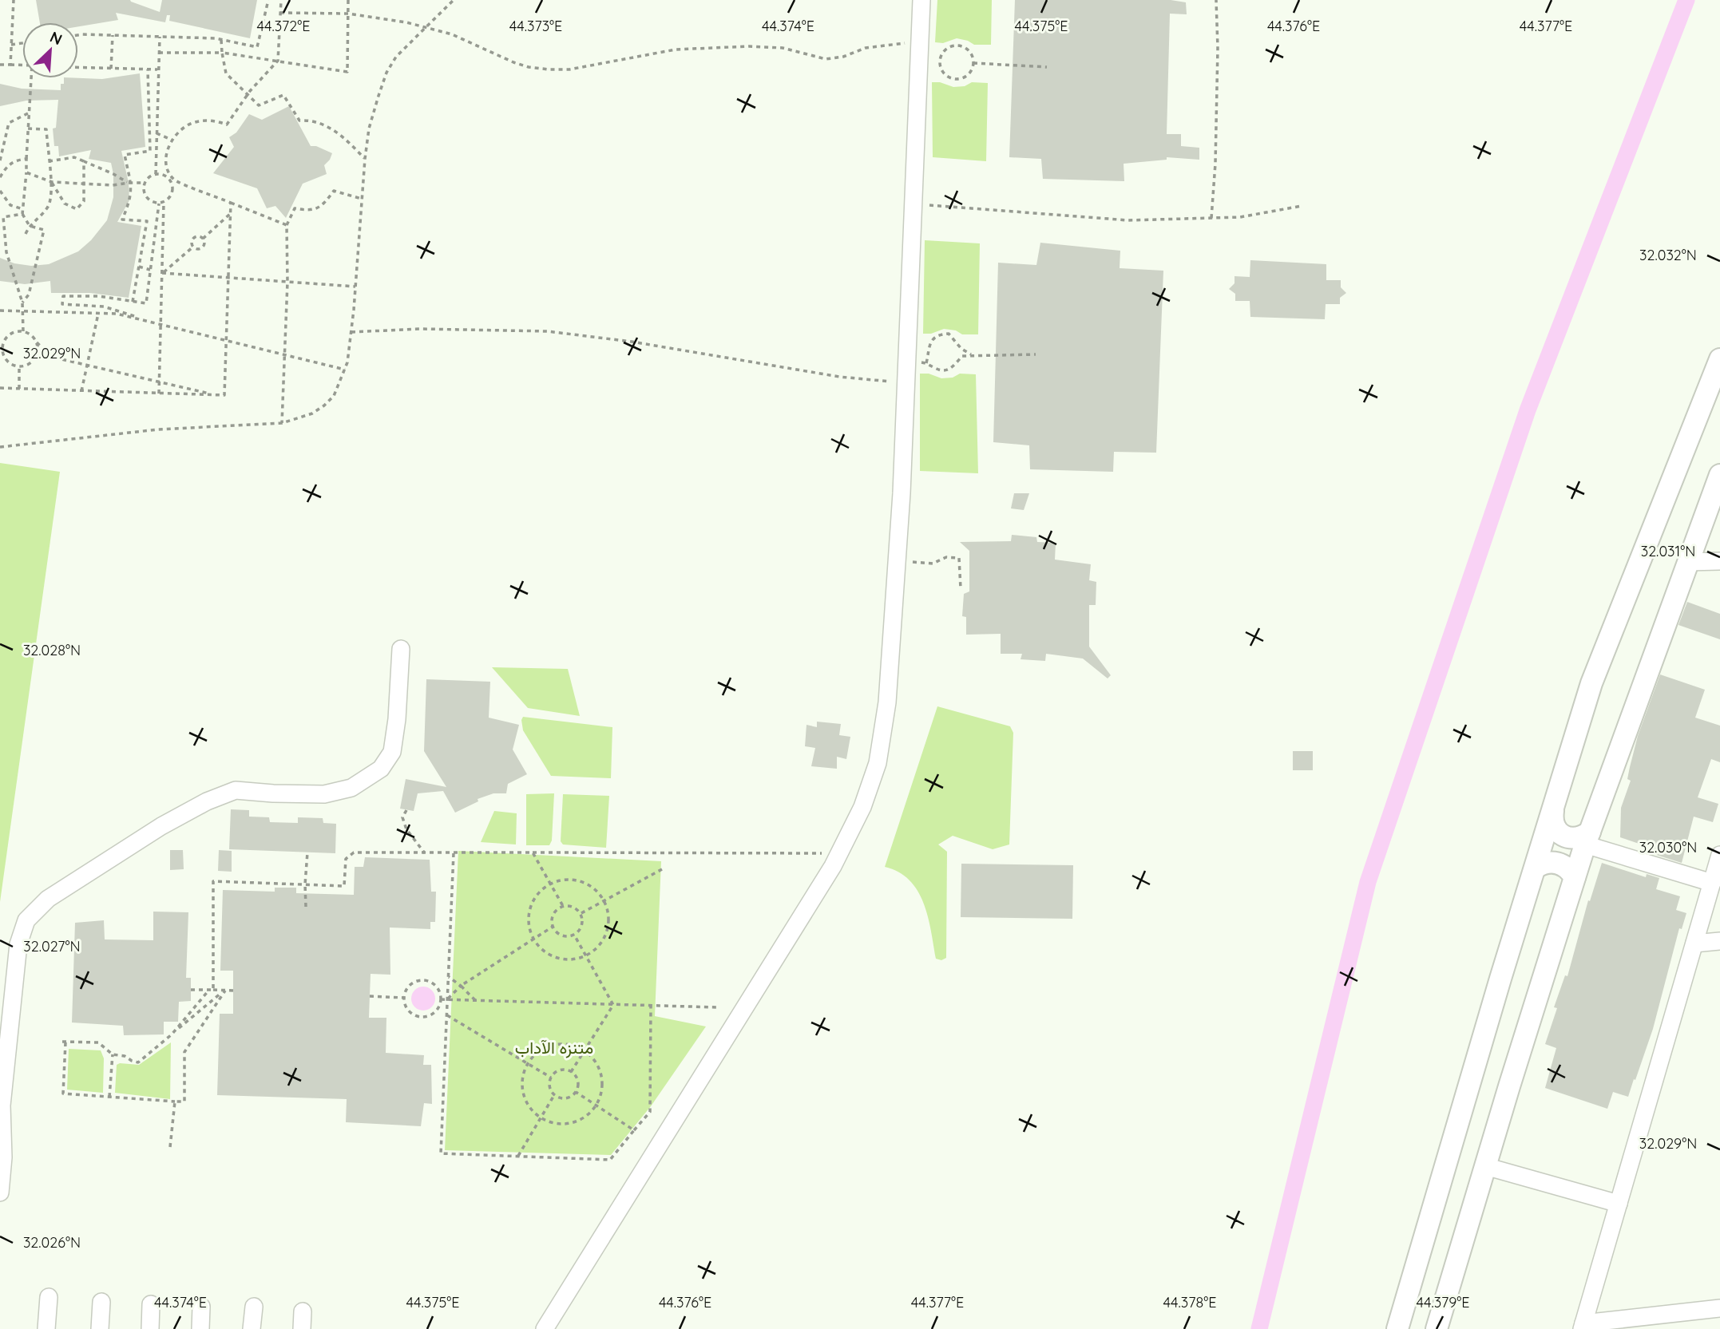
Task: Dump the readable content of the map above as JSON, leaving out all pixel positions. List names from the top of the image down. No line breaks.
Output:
{"parks":["متنزه الآداب"],"north":"top right","coordinates":["44.372°E","44.373°E","44.374°E","44.375°E","44.376°E","44.377°E","32.032°N","32.029°N","32.031°N","32.028°N","32.030°N","32.027°N","32.026°N","44.378°E","44.379°E"]}
